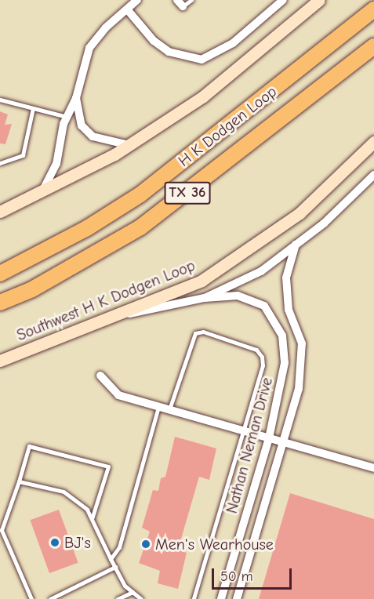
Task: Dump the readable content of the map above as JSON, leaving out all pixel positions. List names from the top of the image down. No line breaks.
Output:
{"streets":{"highway":["H K Dodgen Loop","TX 36"],"main road":["Southwest H K Dodgen Loop"],"street":["Nathan Neman Drive"]},"places":["BJ's","Men's Wearhouse"],"scale_bar":"50 m"}
